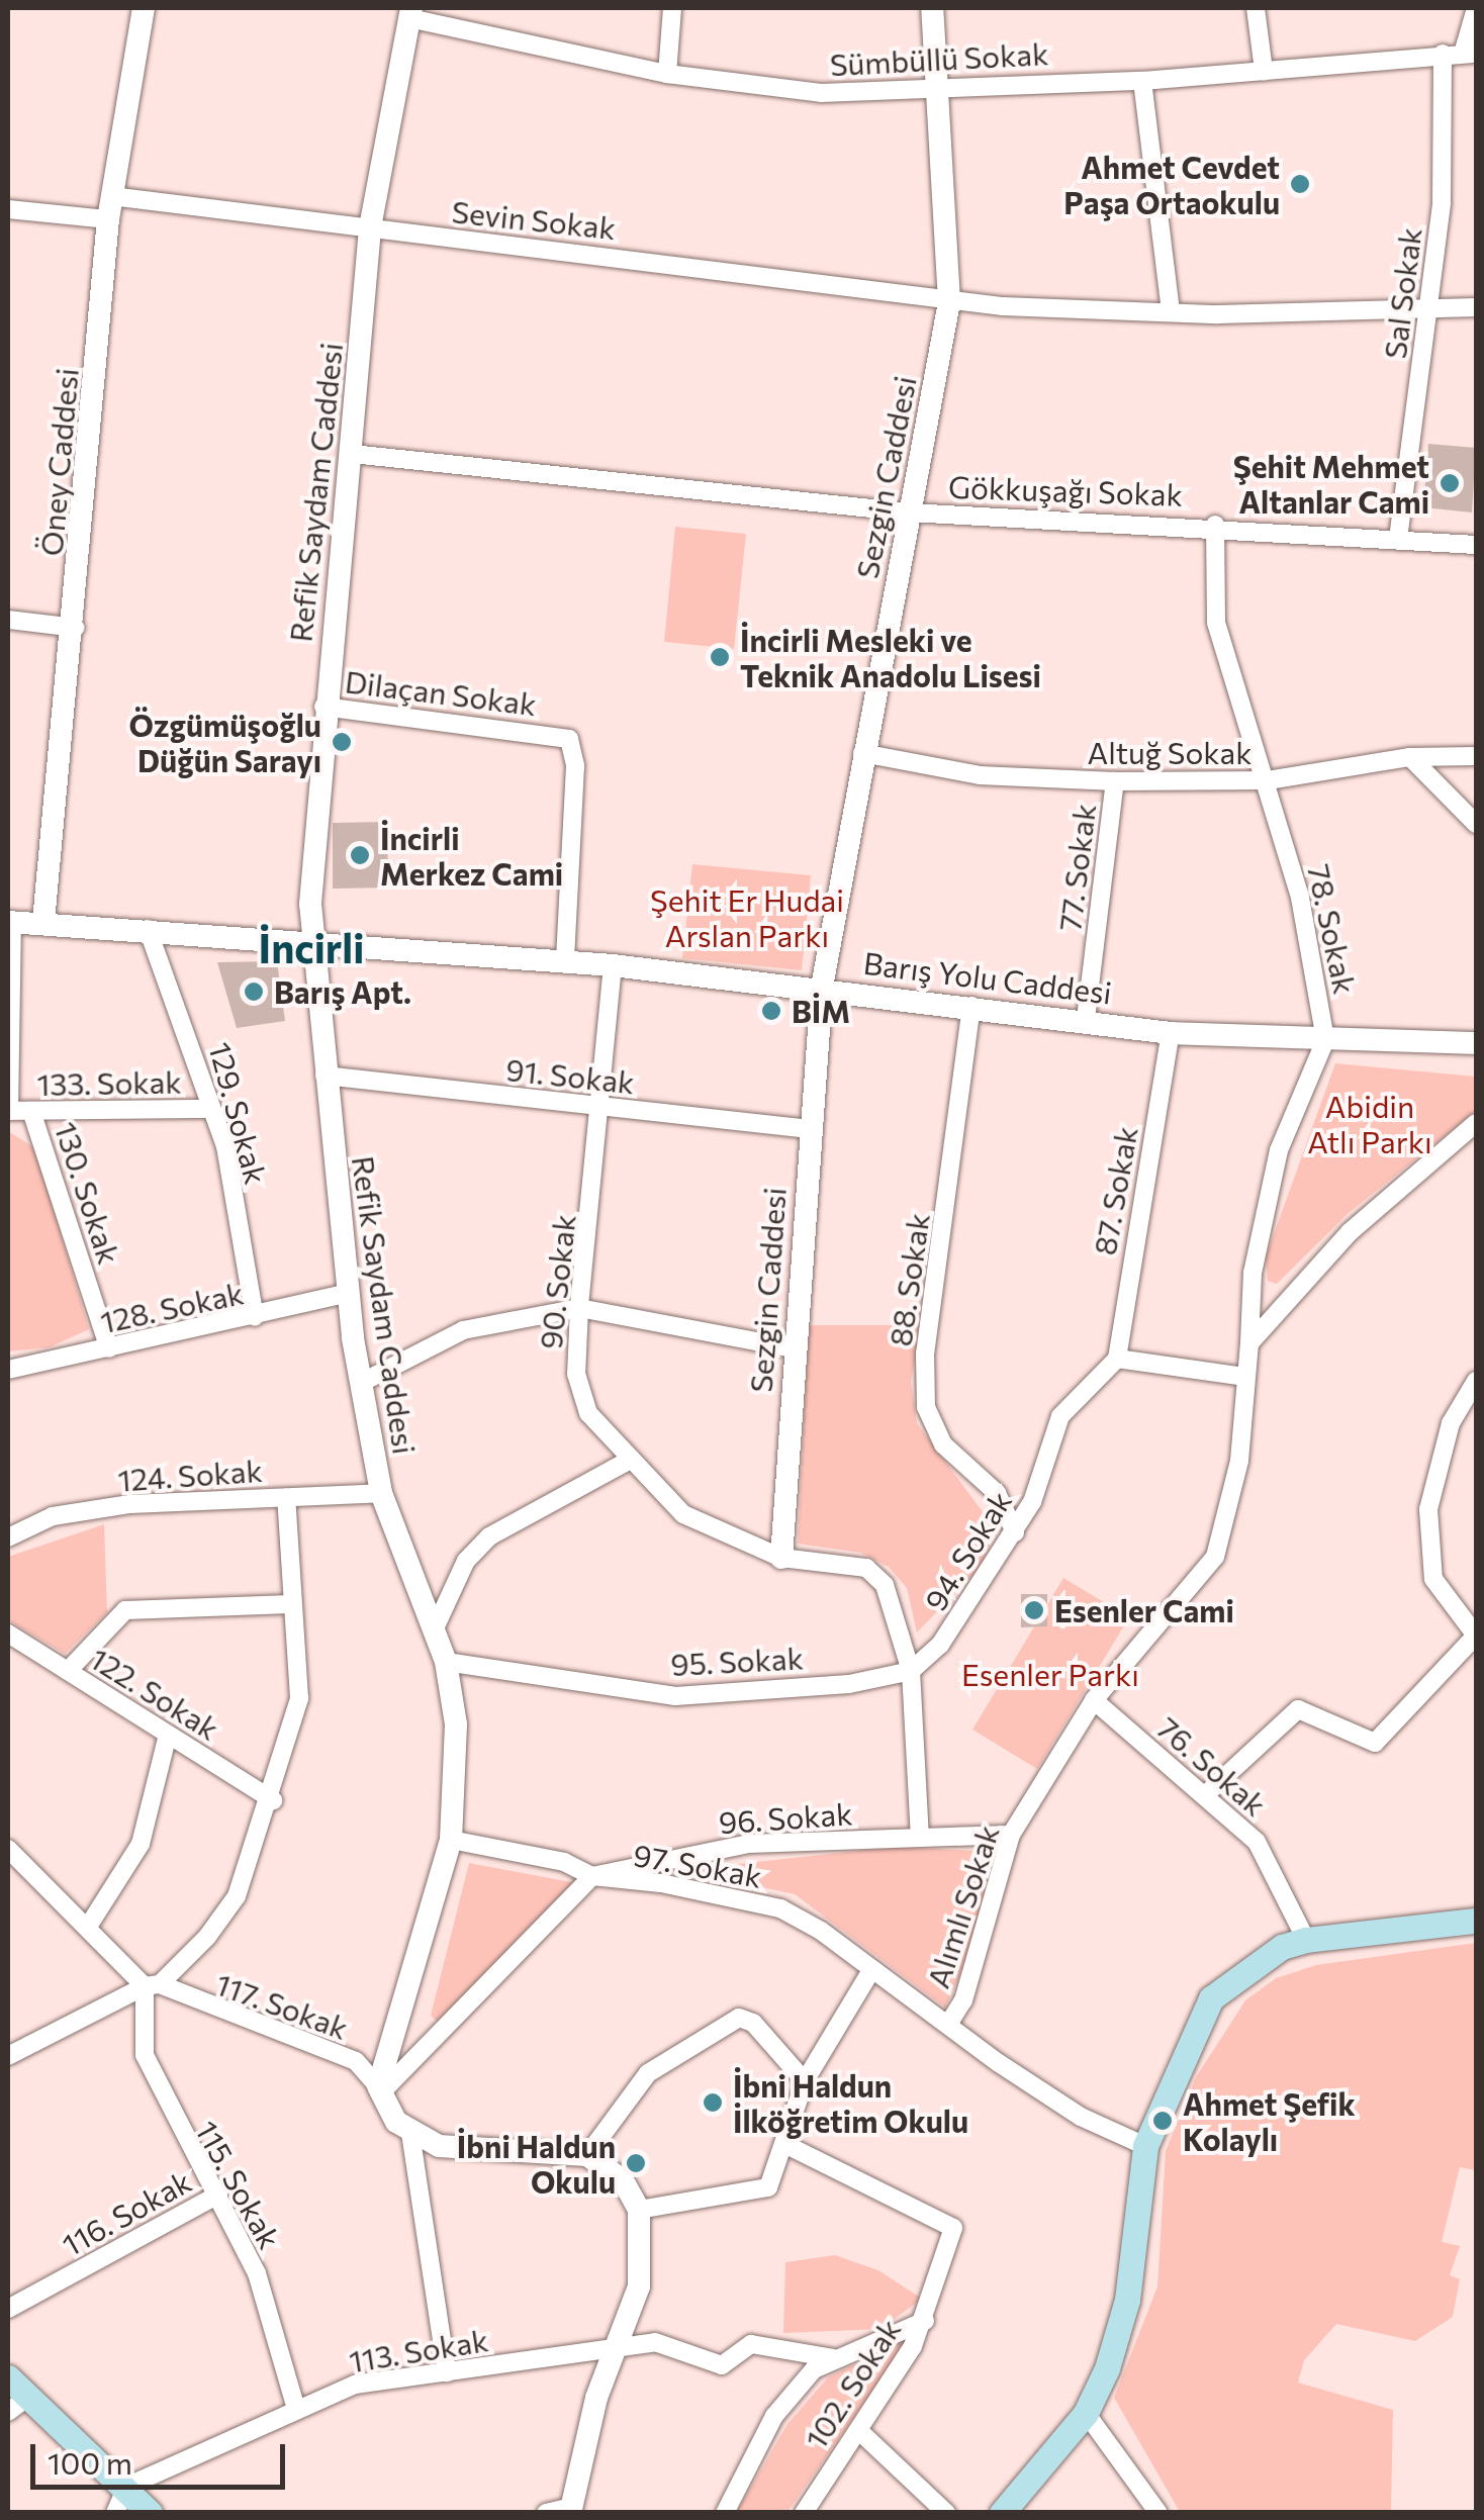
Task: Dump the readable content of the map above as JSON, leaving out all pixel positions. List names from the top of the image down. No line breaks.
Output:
{"streets":{"street":["Sümbüllü Sokak","Sevin Sokak","Sal Sokak","Öney Caddesi","Sezgin Caddesi","Gökkuşağı Sokak","Refik Saydam Caddesi","Dilaçan Sokak","Altuğ Sokak","77. Sokak","78. Sokak","Barış Yolu Caddesi","91. Sokak","133. Sokak","129. Sokak","87. Sokak","130. Sokak","88. Sokak","90. Sokak","128. Sokak","124. Sokak","94. Sokak","95. Sokak","122. Sokak","76. Sokak","96. Sokak","97. Sokak","Alımlı Sokak","117. Sokak","115. Sokak","116. Sokak","113. Sokak","102. Sokak"]},"crossings":[["Sümbüllü Sokak","Sal Sokak"],["Sümbüllü Sokak","Sezgin Caddesi"],["Sümbüllü Sokak","Refik Saydam Caddesi"],["Sevin Sokak","Sal Sokak"],["Sevin Sokak","Öney Caddesi"],["Sevin Sokak","Sezgin Caddesi"],["Sevin Sokak","Refik Saydam Caddesi"],["Sal Sokak","Gökkuşağı Sokak"],["Öney Caddesi","Barış Yolu Caddesi"],["Sezgin Caddesi","Gökkuşağı Sokak"],["Sezgin Caddesi","Altuğ Sokak"],["Sezgin Caddesi","Barış Yolu Caddesi"],["Sezgin Caddesi","91. Sokak"],["Sezgin Caddesi","90. Sokak"],["Gökkuşağı Sokak","Refik Saydam Caddesi"],["Gökkuşağı Sokak","78. Sokak"],["Refik Saydam Caddesi","Dilaçan Sokak"],["Refik Saydam Caddesi","Barış Yolu Caddesi"],["Refik Saydam Caddesi","91. Sokak"],["Refik Saydam Caddesi","128. Sokak"],["Refik Saydam Caddesi","124. Sokak"],["Refik Saydam Caddesi","95. Sokak"],["Refik Saydam Caddesi","97. Sokak"],["Refik Saydam Caddesi","117. Sokak"],["Dilaçan Sokak","Barış Yolu Caddesi"],["Altuğ Sokak","77. Sokak"],["Altuğ Sokak","78. Sokak"],["77. Sokak","Barış Yolu Caddesi"],["78. Sokak","Barış Yolu Caddesi"],["78. Sokak","Alımlı Sokak"],["Barış Yolu Caddesi","129. Sokak"],["Barış Yolu Caddesi","87. Sokak"],["Barış Yolu Caddesi","88. Sokak"],["Barış Yolu Caddesi","90. Sokak"],["91. Sokak","90. Sokak"],["133. Sokak","129. Sokak"],["133. Sokak","130. Sokak"],["129. Sokak","128. Sokak"],["87. Sokak","94. Sokak"],["130. Sokak","128. Sokak"],["88. Sokak","94. Sokak"],["90. Sokak","94. Sokak"],["90. Sokak","95. Sokak"],["90. Sokak","96. Sokak"],["94. Sokak","95. Sokak"],["76. Sokak","Alımlı Sokak"],["96. Sokak","97. Sokak"],["96. Sokak","Alımlı Sokak"],["97. Sokak","Alımlı Sokak"],["97. Sokak","117. Sokak"],["117. Sokak","115. Sokak"],["115. Sokak","116. Sokak"],["115. Sokak","113. Sokak"]],"districts":["İncirli"],"parks":["Şehit Er Hudai Arslan Parkı","Abidin Atlı Parkı","Esenler Parkı"],"places":["Ahmet Cevdet Paşa Ortaokulu","Şehit Mehmet Altanlar Cami","İncirli Mesleki ve Teknik Anadolu Lisesi","Özgümüşoğlu Düğün Sarayı","İncirli Merkez Cami","Barış Apt.","BİM","Esenler Cami","İbni Haldun İlköğretim Okulu","Ahmet Şefik Kolaylı","İbni Haldun Okulu"],"scale_bar":"100 m"}
